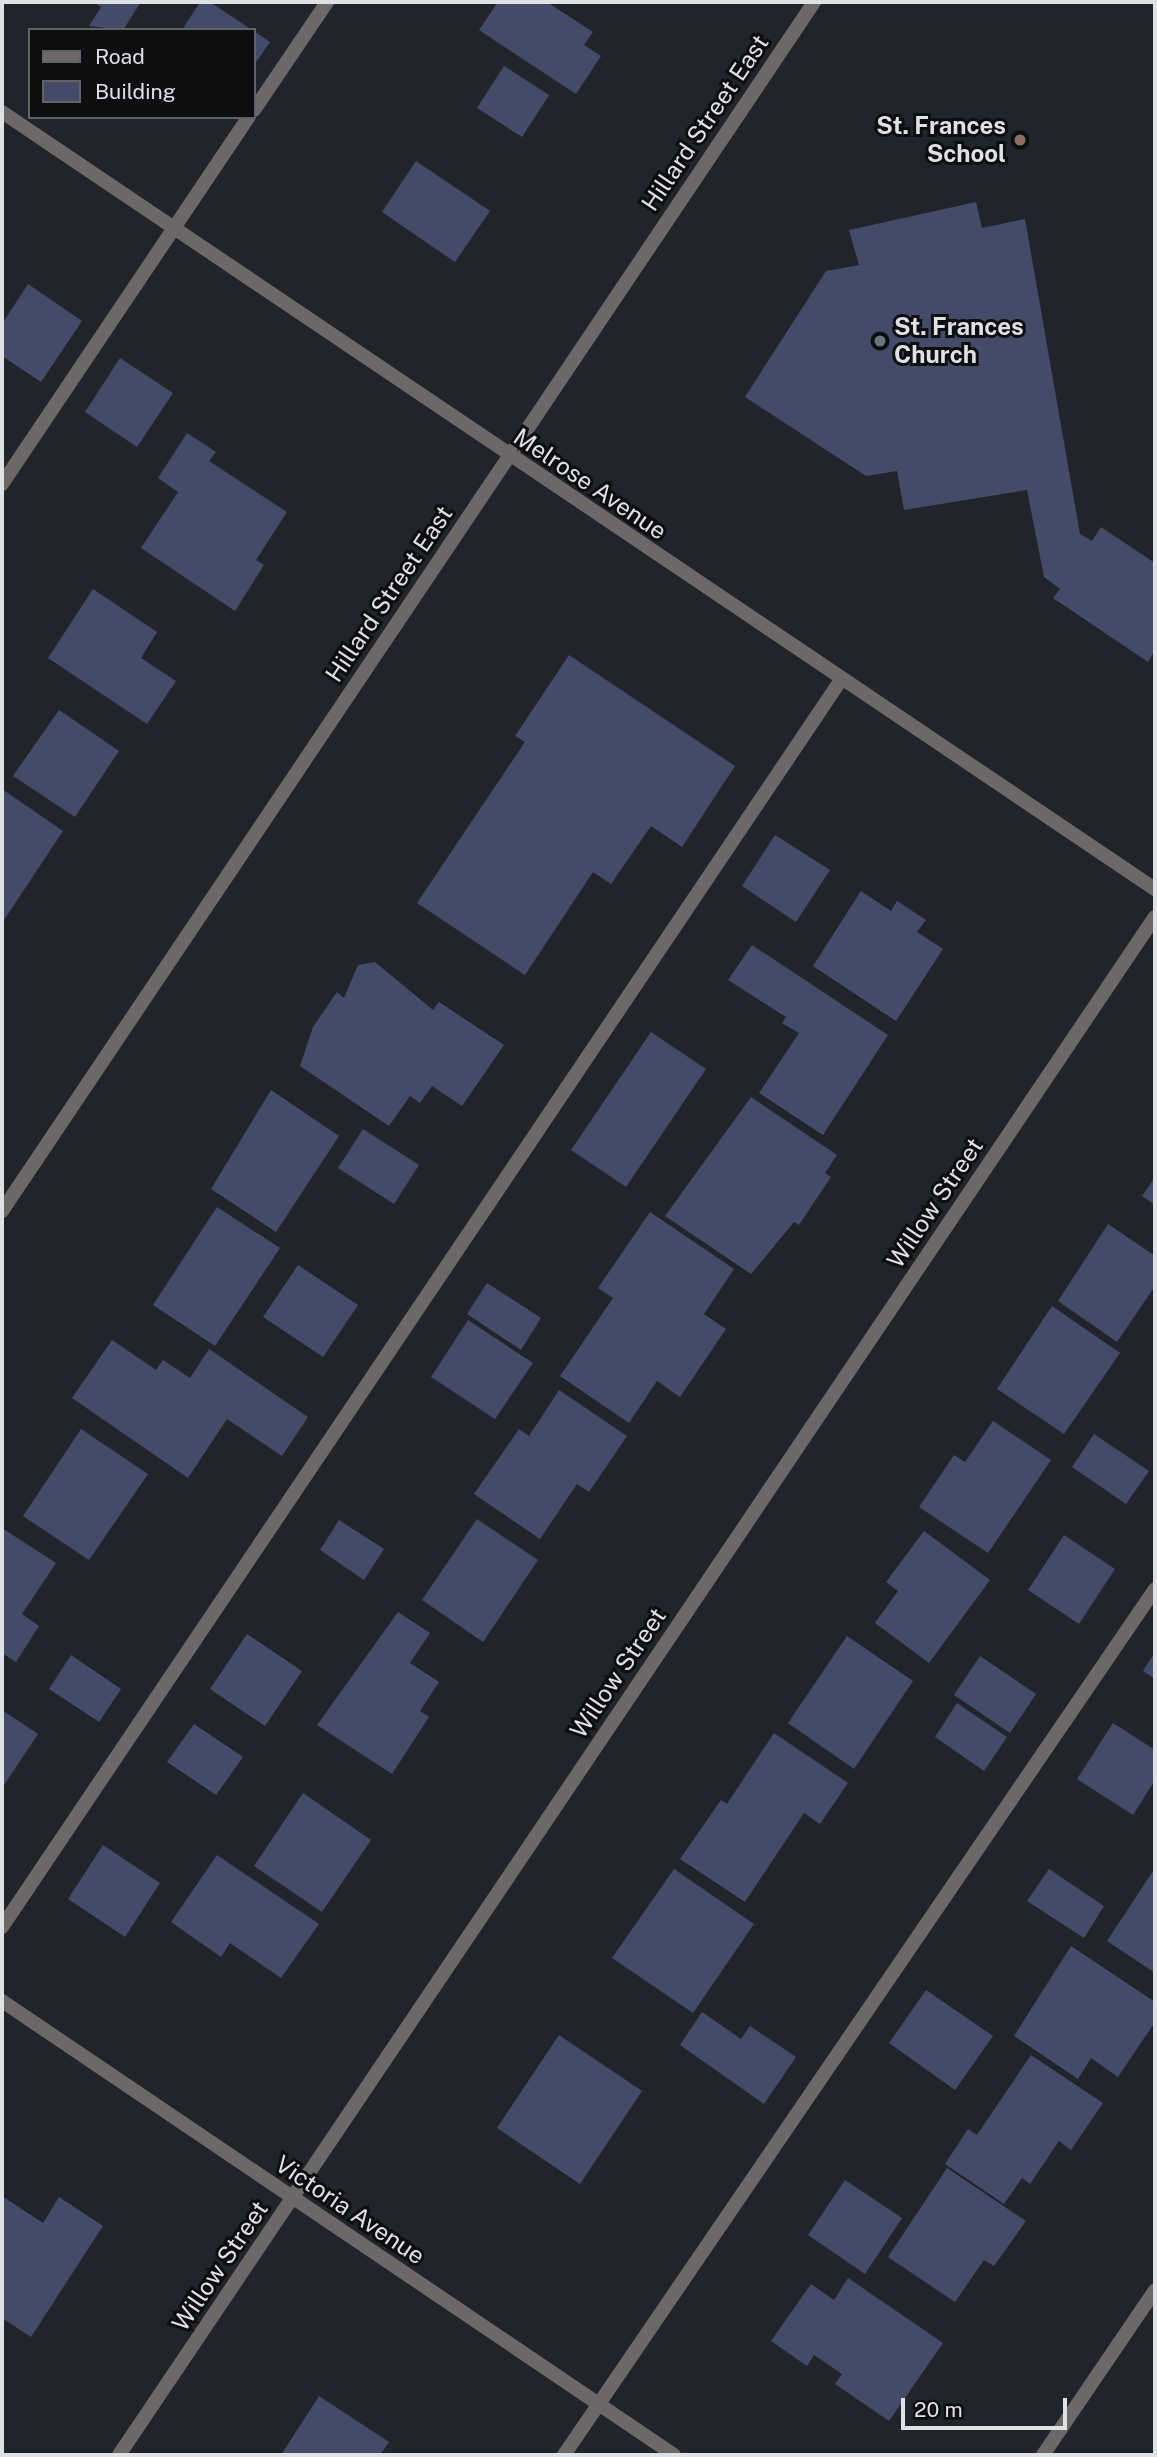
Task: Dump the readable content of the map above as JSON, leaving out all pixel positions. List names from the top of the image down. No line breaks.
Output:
{"streets":{"street":["Hillard Street East","Melrose Avenue","Willow Street","Victoria Avenue"]},"crossings":[["Hillard Street East","Melrose Avenue"],["Willow Street","Victoria Avenue"]],"places":["St. Frances School","St. Frances Church"],"legend":["Road","Building"],"scale_bar":"20 m"}
